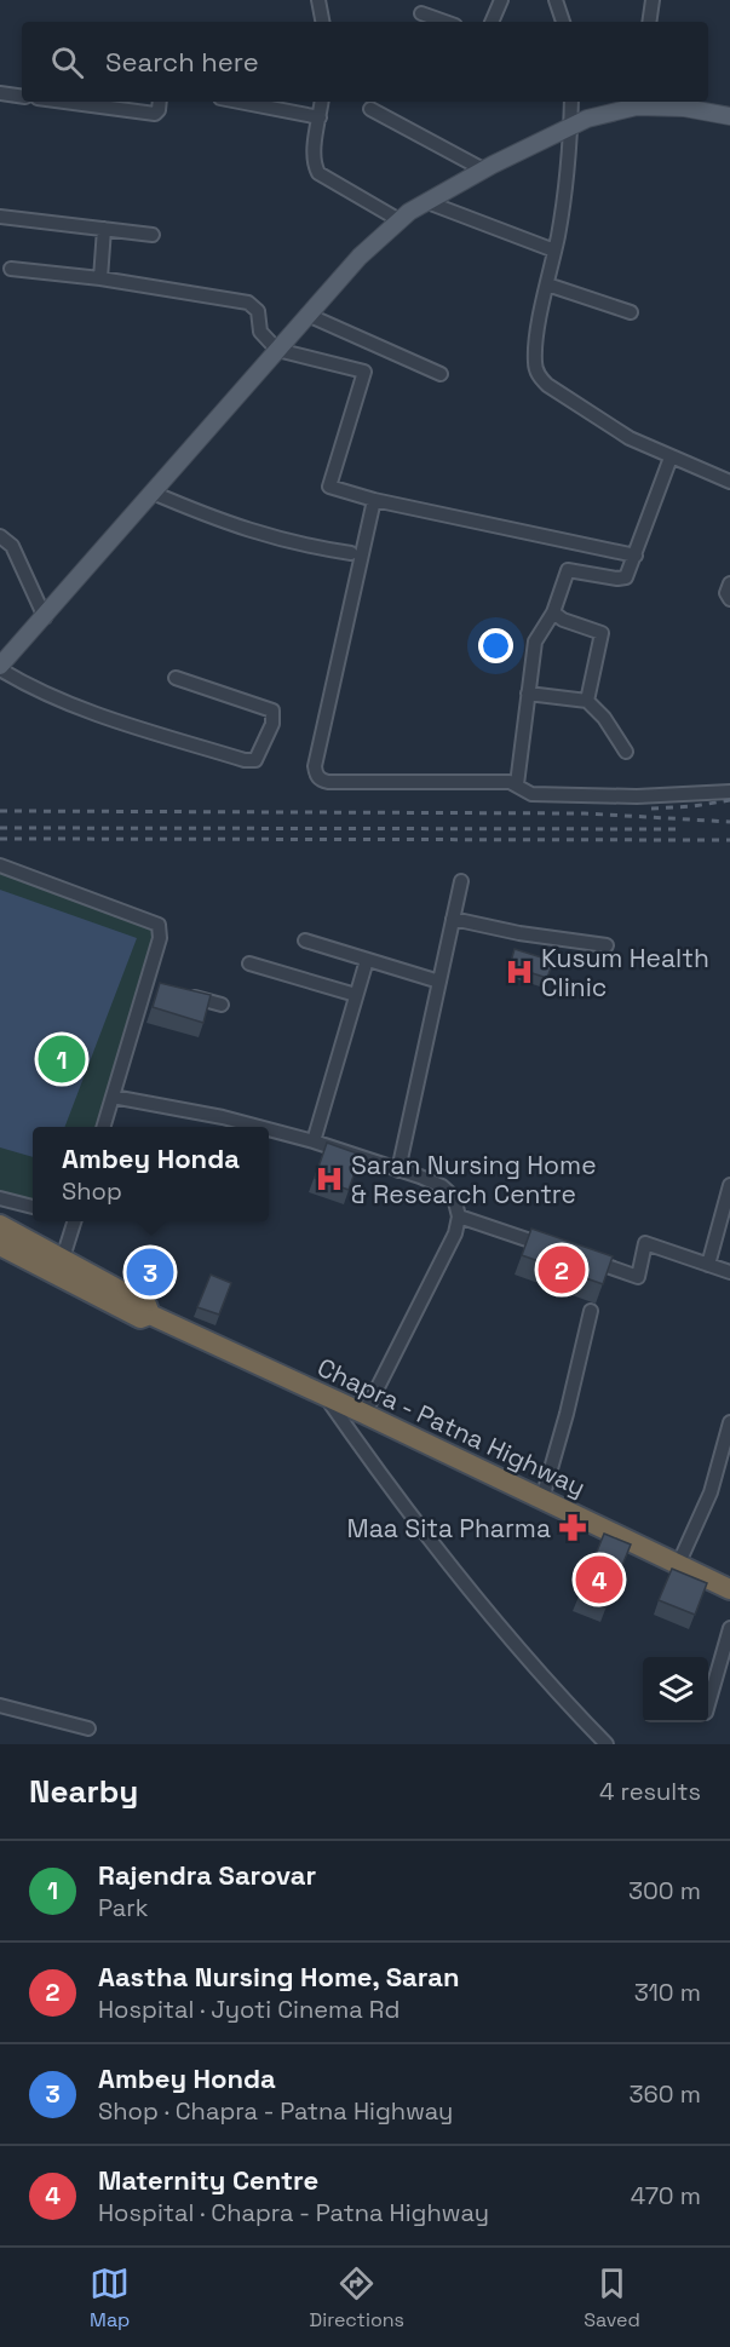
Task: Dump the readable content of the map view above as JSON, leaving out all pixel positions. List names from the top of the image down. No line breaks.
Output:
{"streets":{"highway":["Chapra - Patna Highway"]},"places":{"hospital":["Kusum Health Clinic","Saran Nursing Home & Research Centre"],"pharmacy":["Maa Sita Pharma"]},"page":{"search":"Search here","pins":["1","2","3","4"],"popup":["Ambey Honda","Shop"],"heading":["Nearby","4 results"],"list":[{"mark":"1","name":"Rajendra Sarovar","note":"Park","value":"300 m"},{"mark":"2","name":"Aastha Nursing Home, Saran","note":"Hospital · Jyoti Cinema Rd","value":"310 m"},{"mark":"3","name":"Ambey Honda","note":"Shop · Chapra - Patna Highway","value":"360 m"},{"mark":"4","name":"Maternity Centre","note":"Hospital · Chapra - Patna Highway","value":"470 m"}],"nav":["Map","Directions","Saved"]}}
